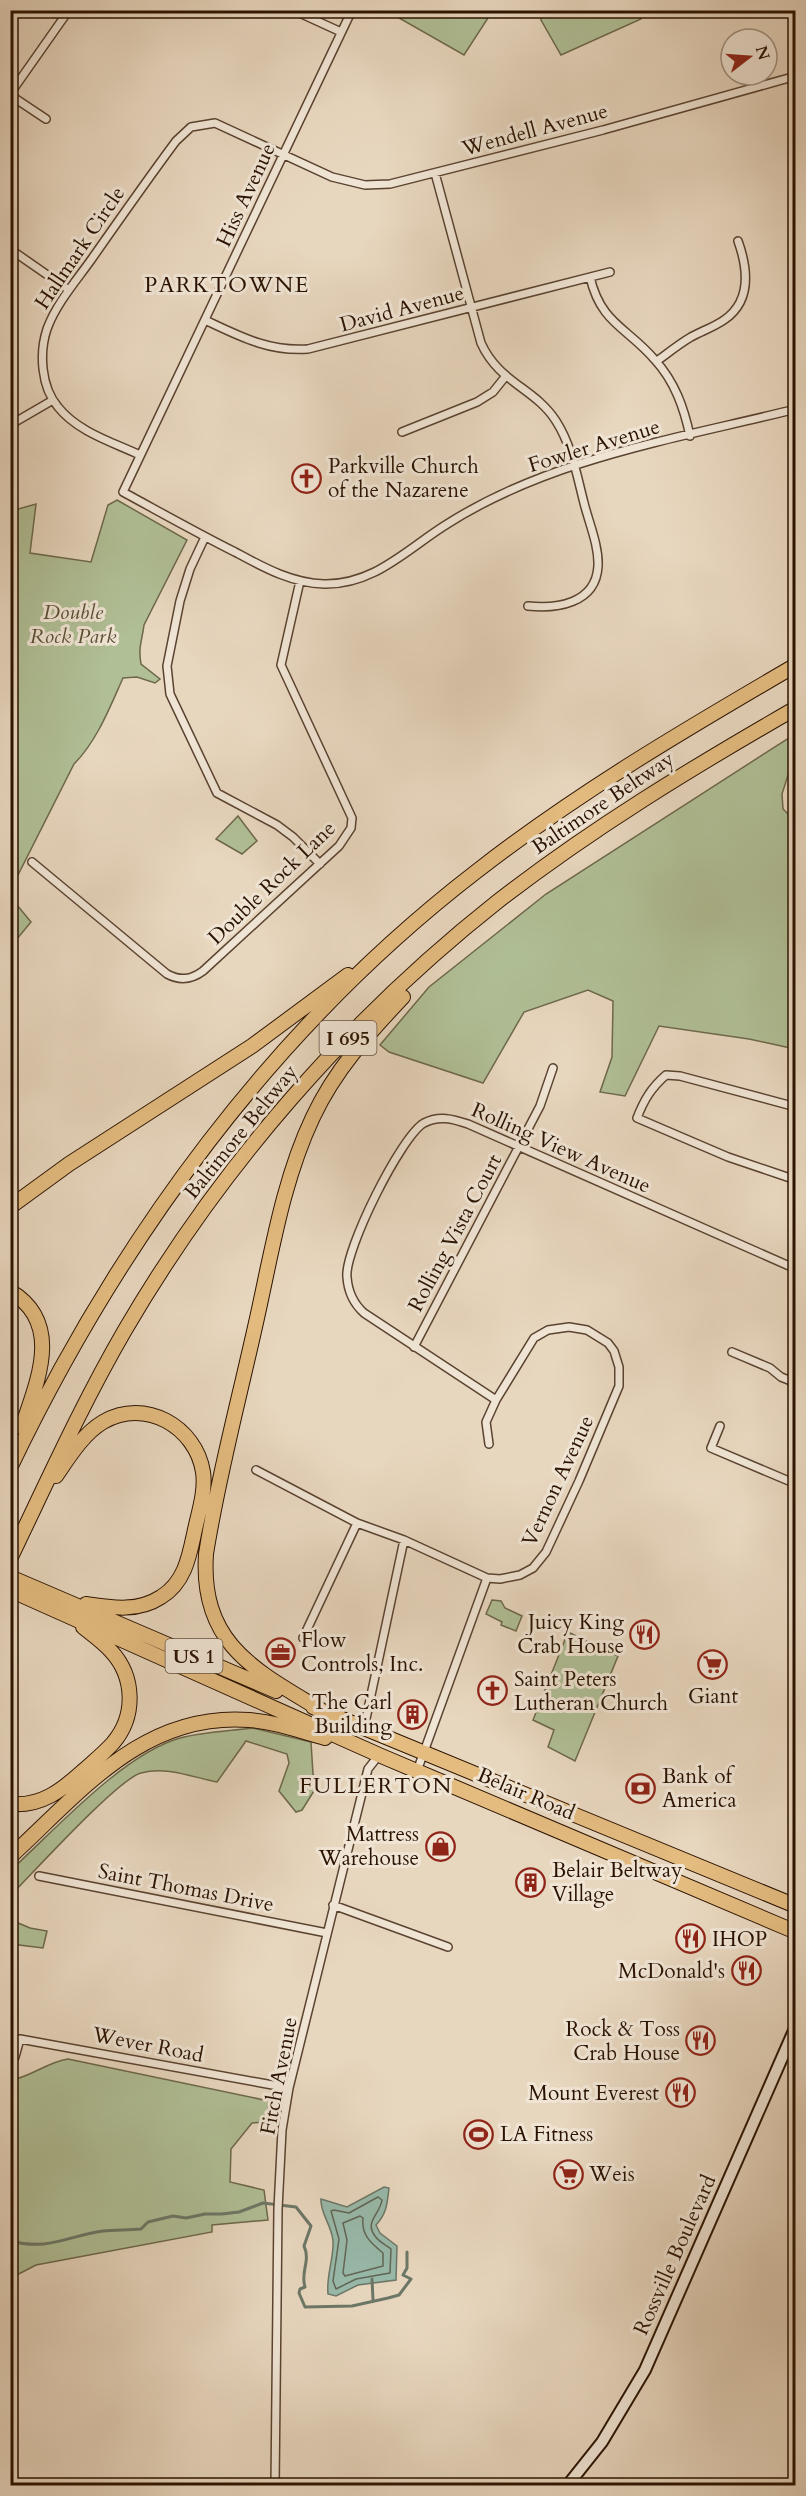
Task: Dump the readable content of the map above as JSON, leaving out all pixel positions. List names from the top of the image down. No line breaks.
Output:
{"streets":{"highway":["Baltimore Beltway","I 695","US 1","Belair Road"],"main road":["Rossville Boulevard"],"street":["Wendell Avenue","Hiss Avenue","Hallmark Circle","David Avenue","Fowler Avenue","Double Rock Lane","Rolling View Avenue","Rolling Vista Court","Vernon Avenue","Saint Thomas Drive","Wever Road","Fitch Avenue"]},"crossings":[["Wendell Avenue","Hiss Avenue"],["Wendell Avenue","Hallmark Circle"],["Hiss Avenue","Hallmark Circle"],["Hiss Avenue","David Avenue"],["Hiss Avenue","Fowler Avenue"],["Fowler Avenue","Double Rock Lane"],["Rolling View Avenue","Rolling Vista Court"],["Rolling View Avenue","Vernon Avenue"],["Belair Road","Fitch Avenue"],["Saint Thomas Drive","Fitch Avenue"],["Wever Road","Fitch Avenue"]],"districts":["PARKTOWNE","FULLERTON"],"parks":["Double Rock Park"],"places":{"church":["Parkville Church of the Nazarene","Saint Peters Lutheran Church"],"restaurant":["Juicy King Crab House","IHOP","McDonald's","Rock & Toss Crab House","Mount Everest"],"office":["Flow Controls, Inc."],"supermarket":["Giant","Weis"],"building":["The Carl Building","Belair Beltway Village"],"bank":["Bank of America"],"shop":["Mattress Warehouse"],"sports":["LA Fitness"]},"north":"right"}
